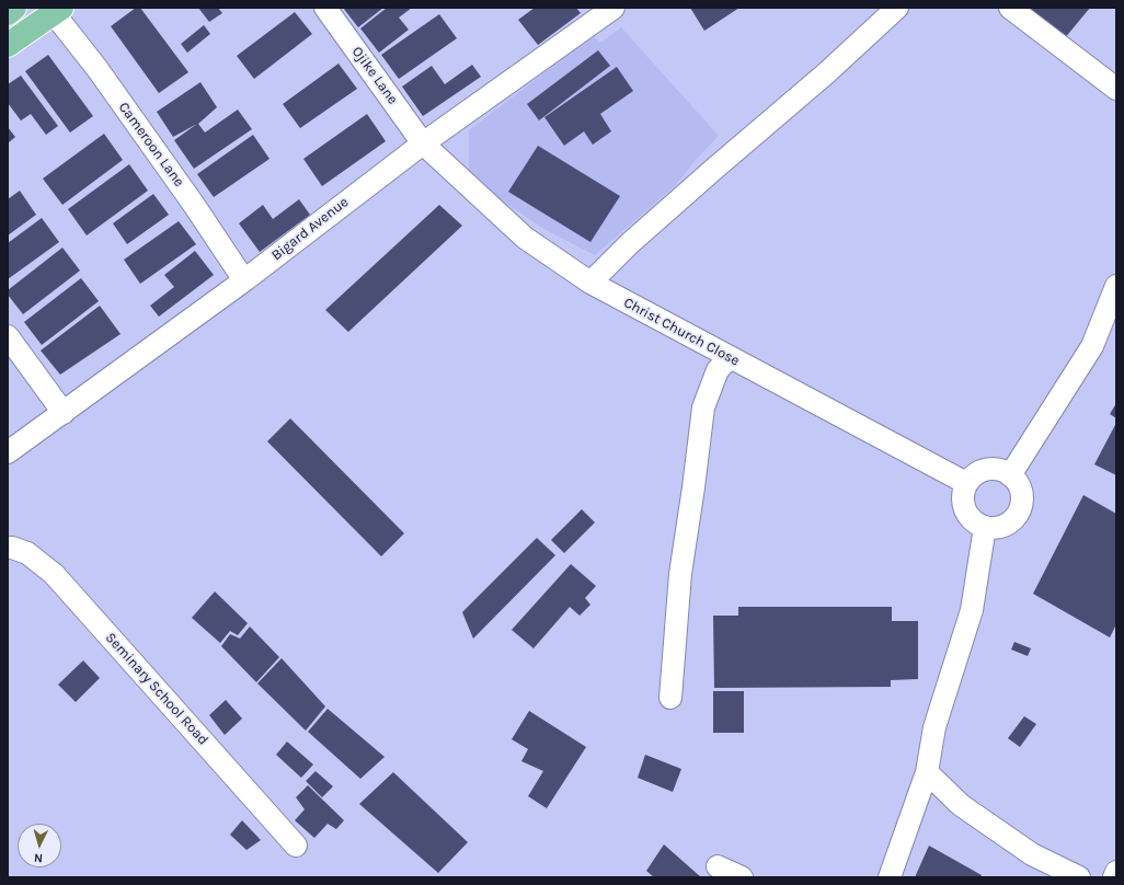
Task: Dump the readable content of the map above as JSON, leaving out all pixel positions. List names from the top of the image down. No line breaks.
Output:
{"streets":{"street":["Ojike Lane","Cameroon Lane","Bigard Avenue","Christ Church Close","Seminary School Road"]},"crossings":[["Ojike Lane","Bigard Avenue"],["Ojike Lane","Christ Church Close"],["Cameroon Lane","Bigard Avenue"],["Bigard Avenue","Christ Church Close"]],"north":"bottom"}
